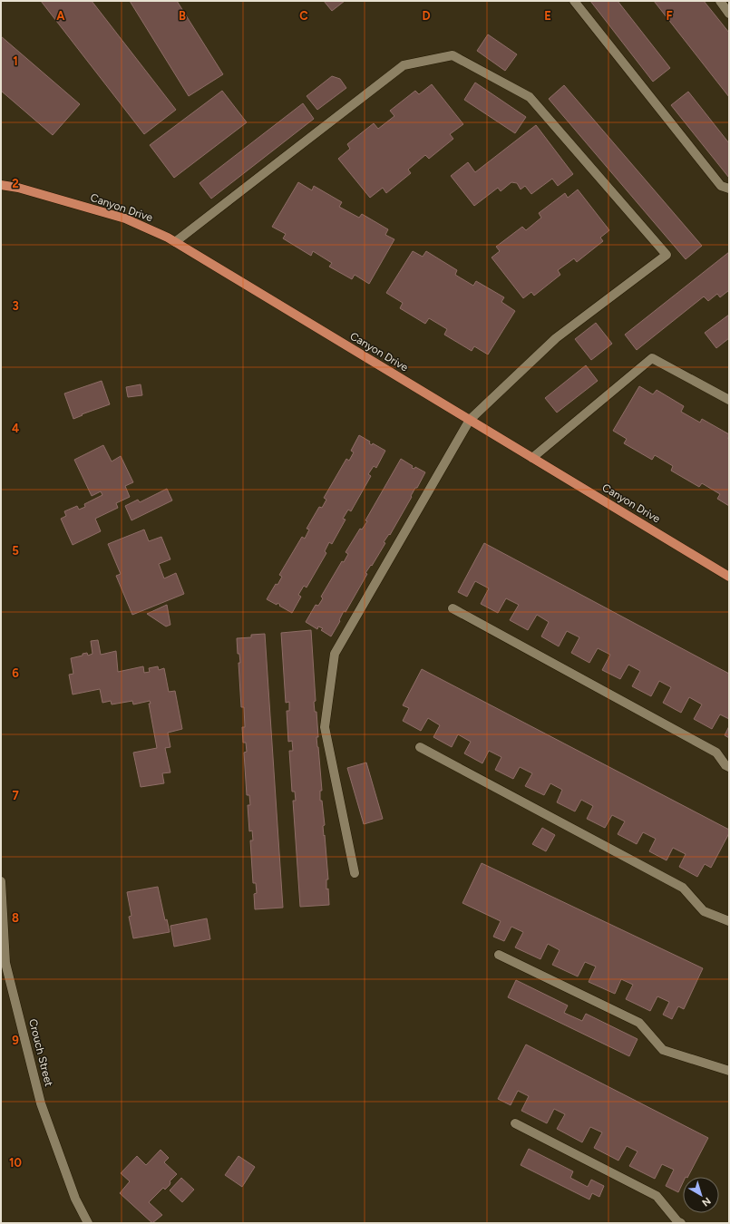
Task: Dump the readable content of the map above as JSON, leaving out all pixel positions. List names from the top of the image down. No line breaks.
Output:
{"streets":{"main road":["Canyon Drive"],"street":["Crouch Street"]},"north":"bottom right","grid":{"columns":["A","B","C","D","E","F"],"rows":["1","2","3","4","5","6","7","8","9","10"]}}
